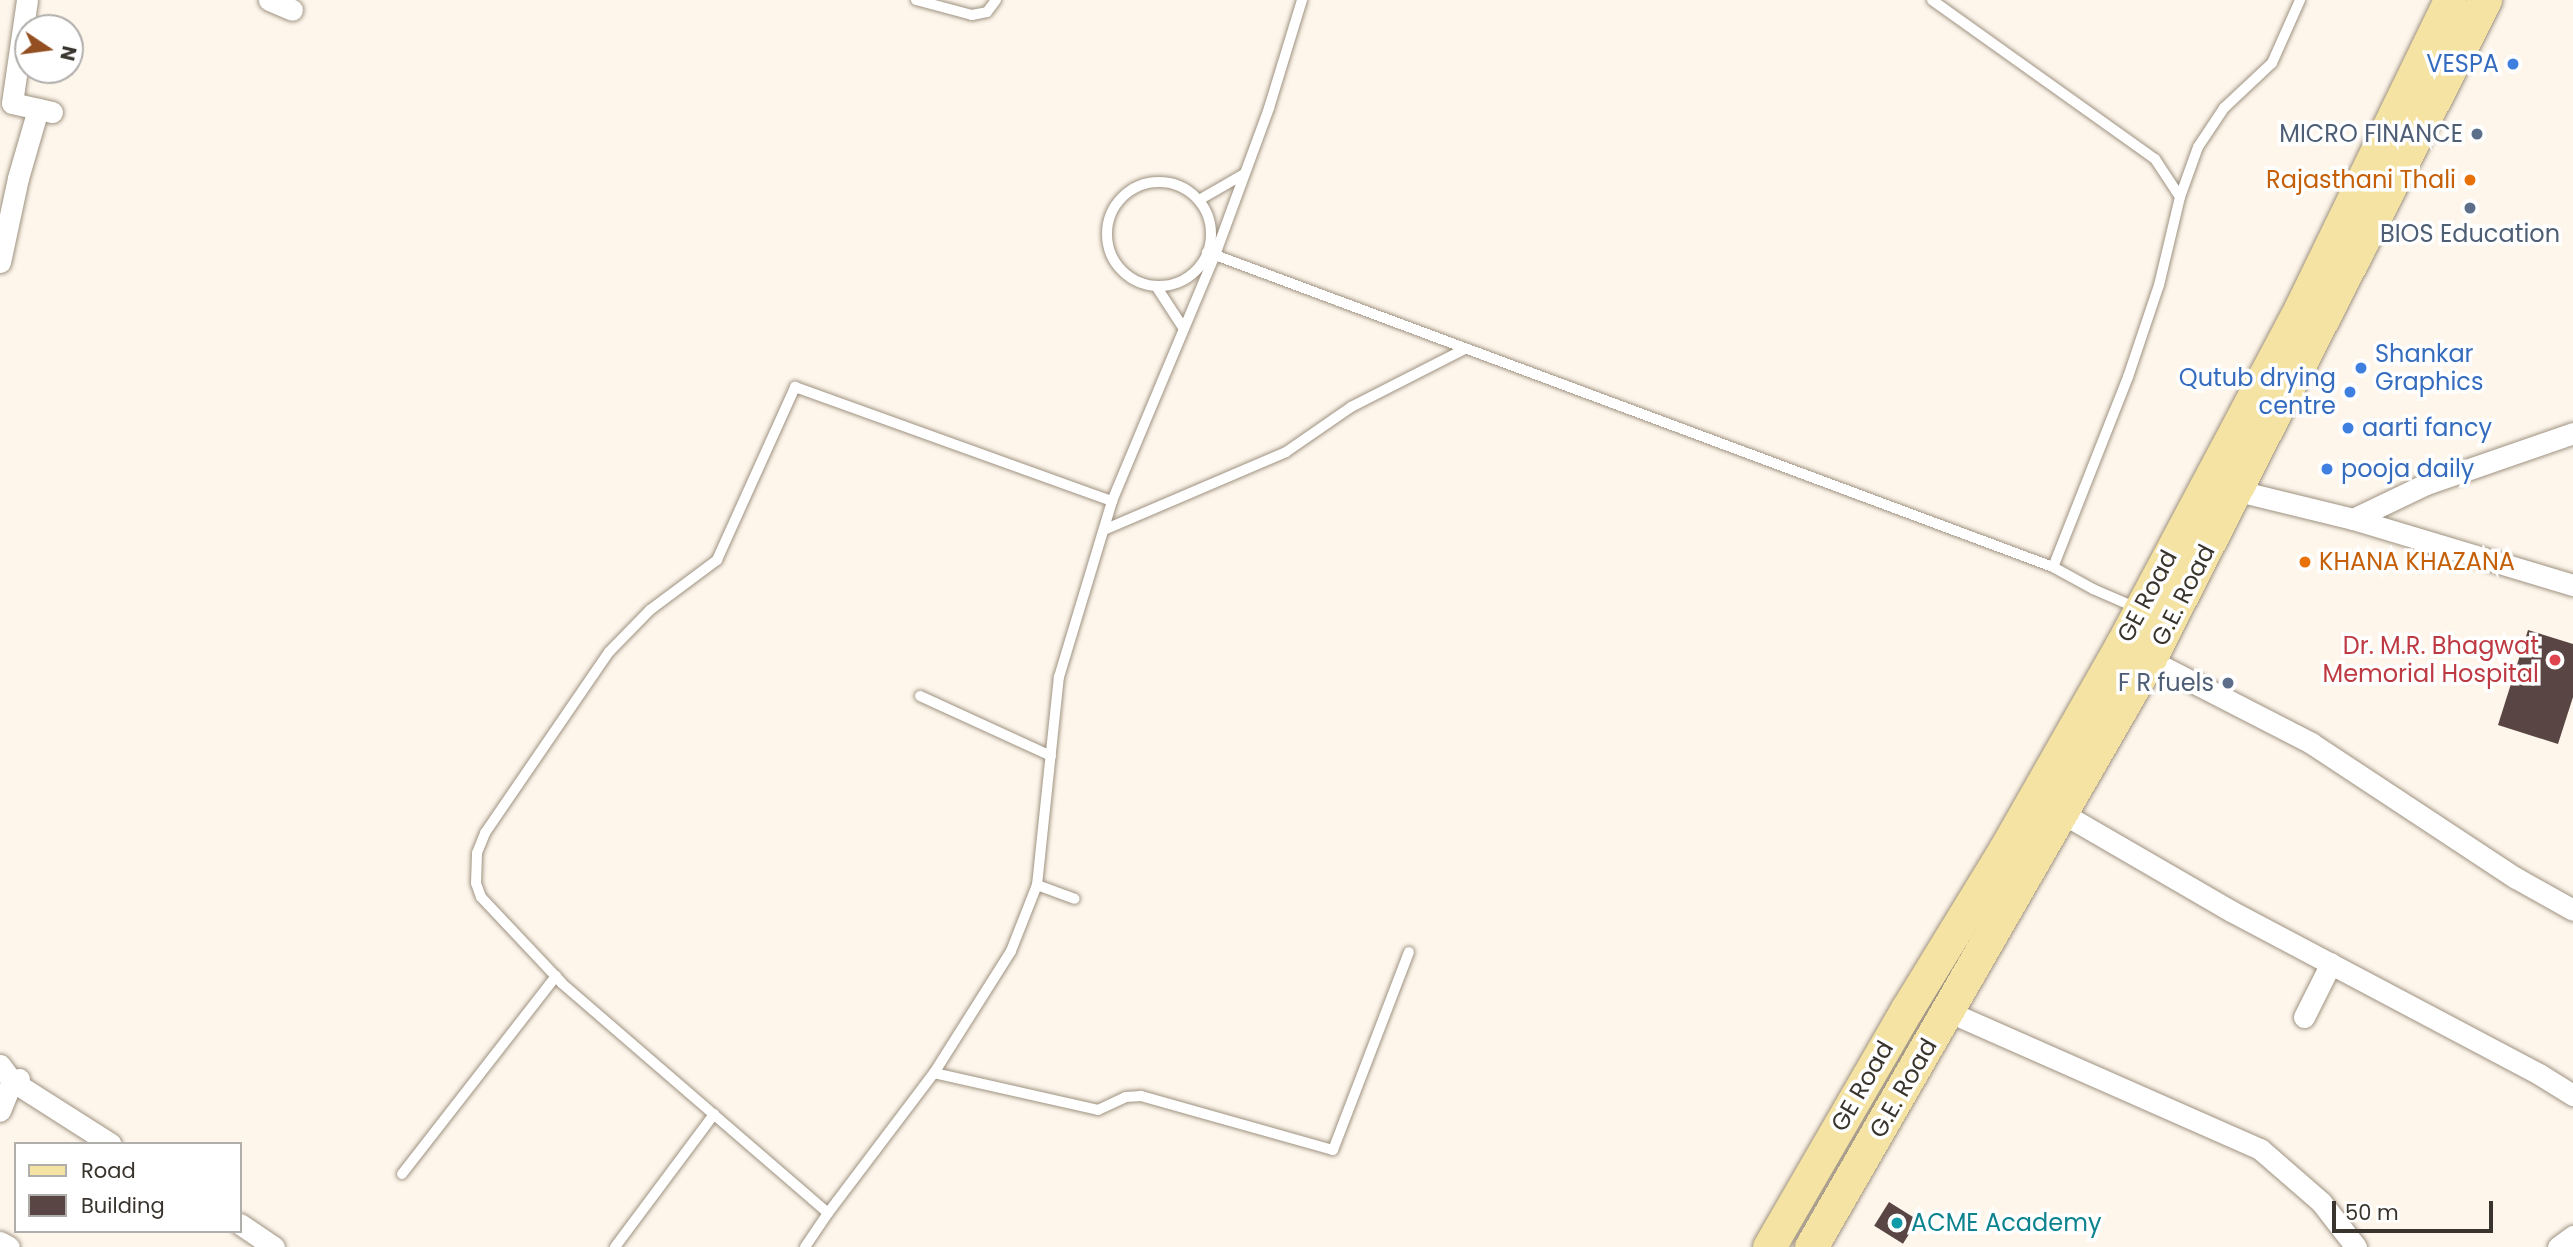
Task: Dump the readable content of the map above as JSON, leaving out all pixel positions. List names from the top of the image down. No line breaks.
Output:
{"streets":{"main road":["G.E. Road","GE Road"]},"crossings":[["G.E. Road","GE Road"]],"places":["VESPA","MICRO FINANCE","Rajasthani Thali","BIOS Education","Shankar Graphics","Qutub drying centre","aarti fancy","pooja daily","KHANA KHAZANA","Dr. M.R. Bhagwat Memorial Hospital","F R fuels","ACME Academy"],"legend":["Road","Building"],"scale_bar":"50 m","north":"right"}
